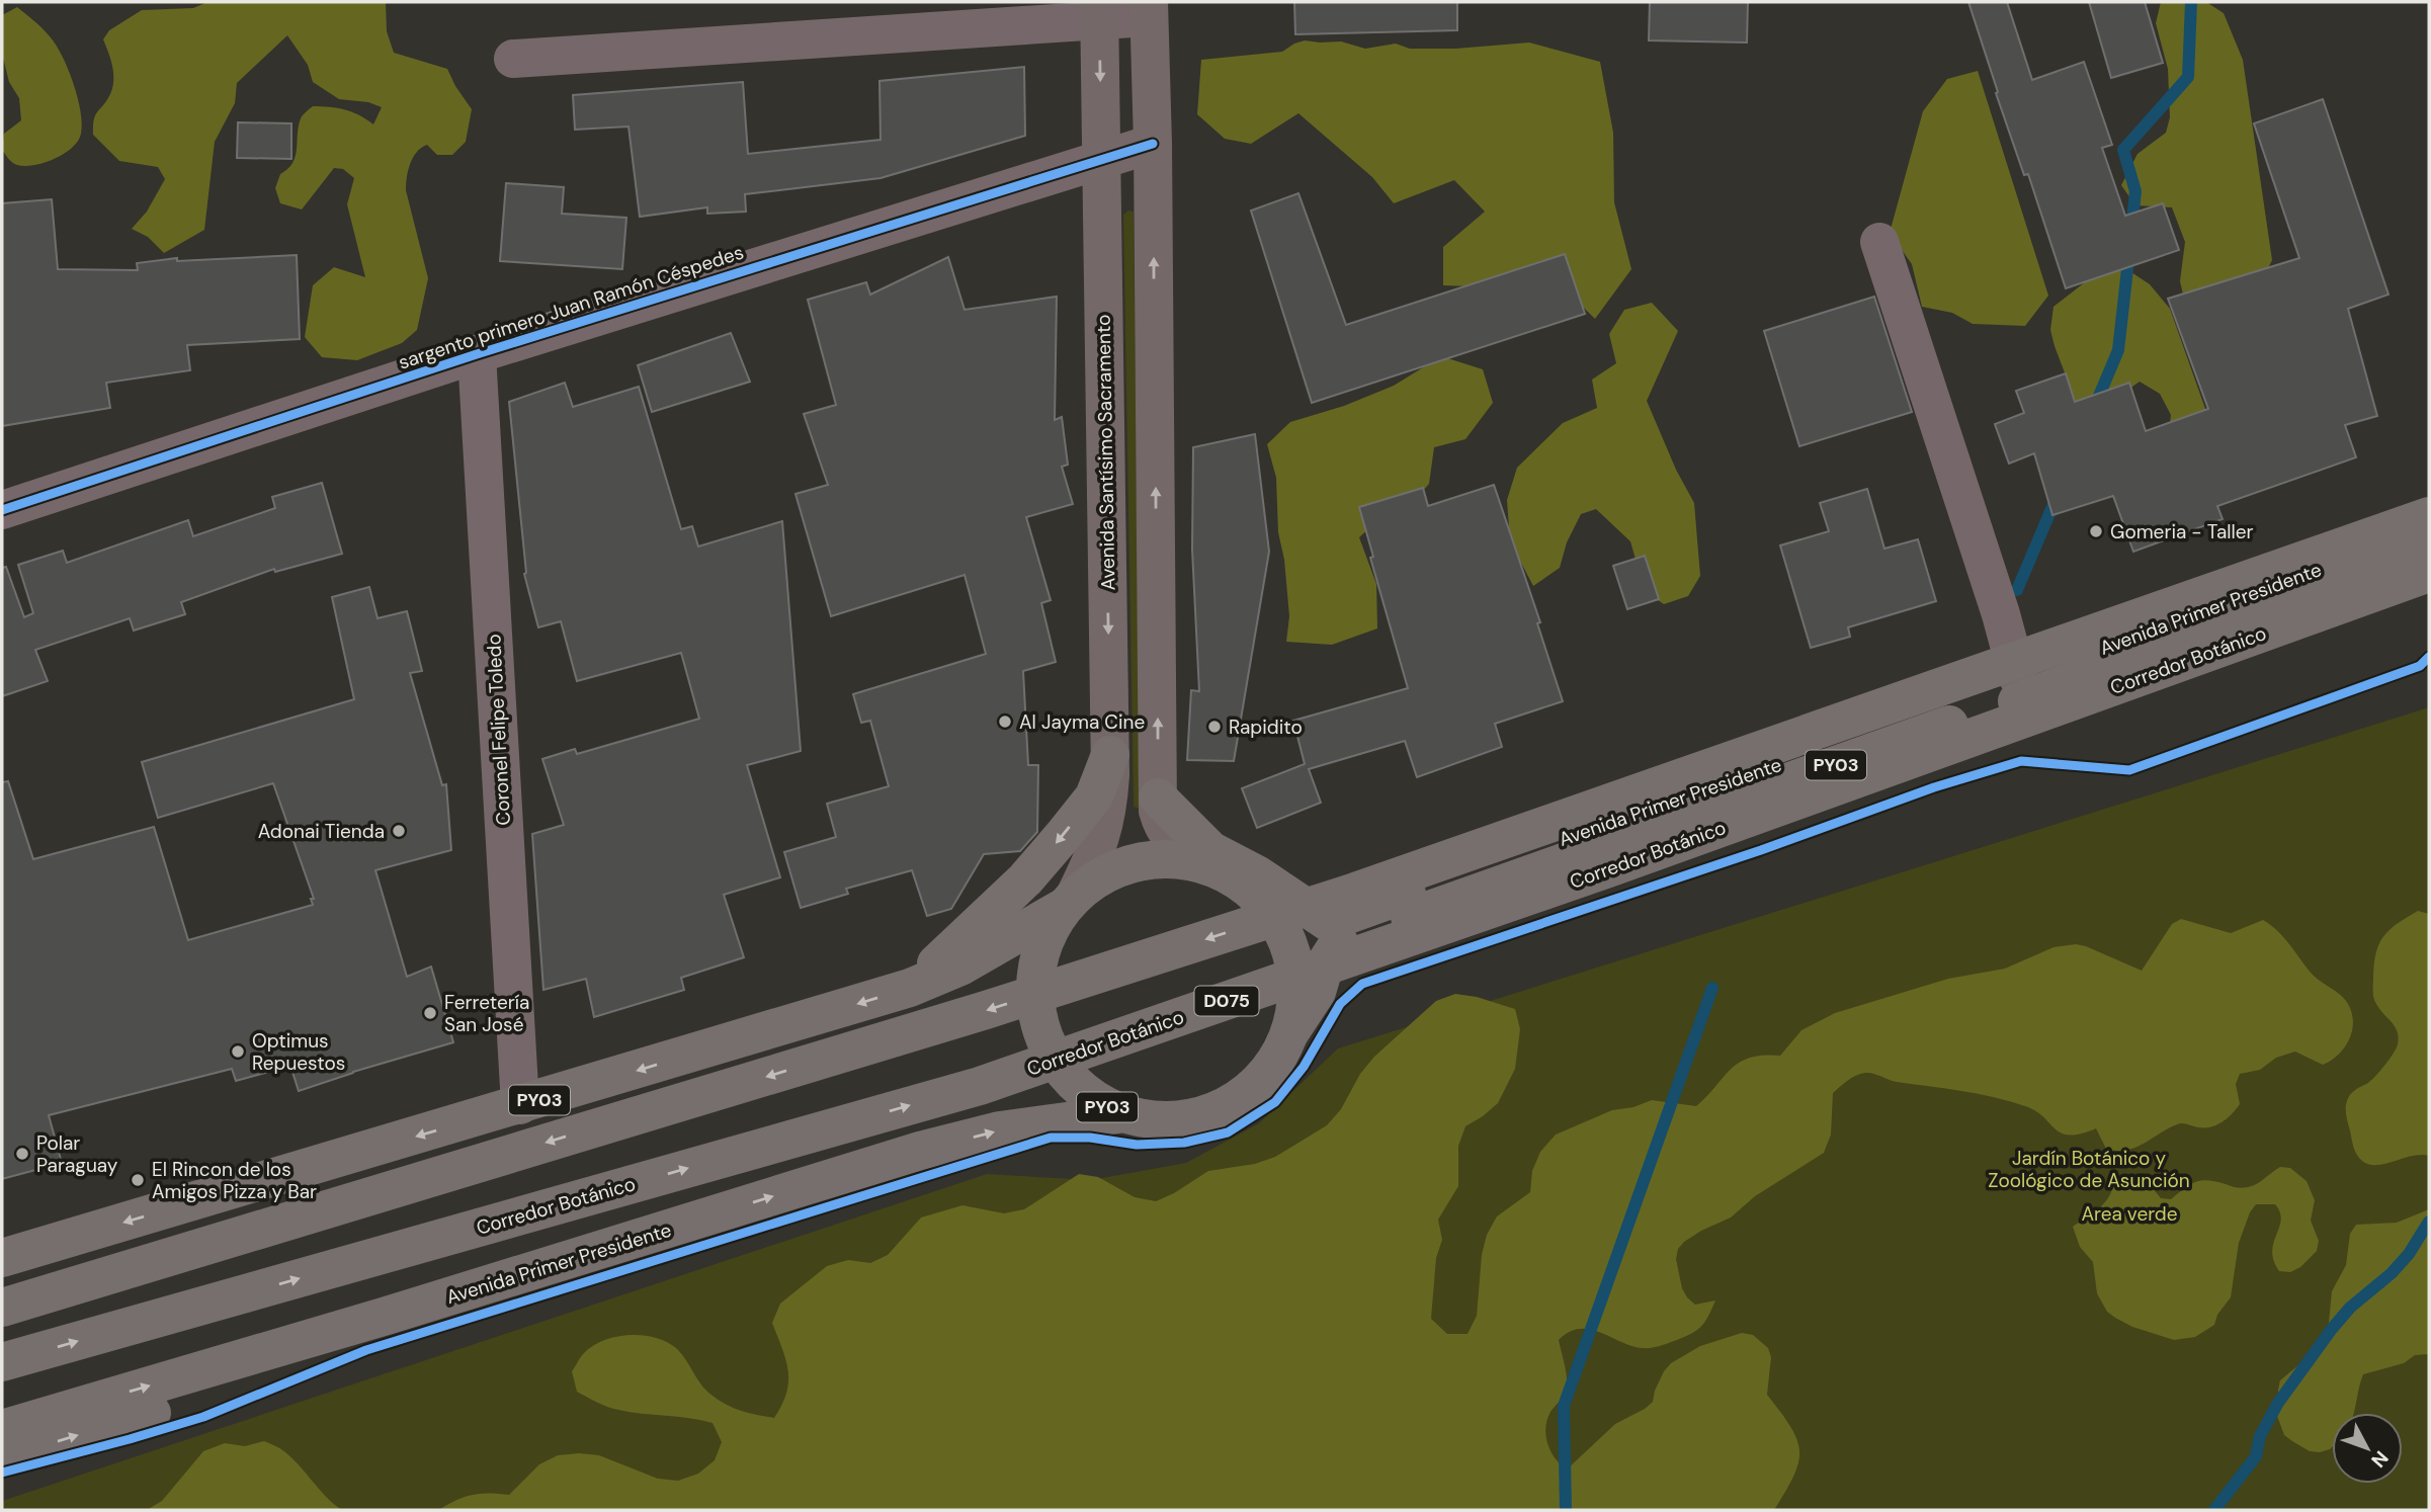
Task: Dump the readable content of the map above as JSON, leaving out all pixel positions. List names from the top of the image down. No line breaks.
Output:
{"streets":{"highway":["Avenida Primer Presidente","Corredor Botánico","PY03","D075"],"main road":["Avenida Santísimo Sacramento"],"street":["sargento primero Juan Ramón Céspedes","Coronel Felipe Toledo"]},"crossings":[["sargento primero Juan Ramón Céspedes","Avenida Santísimo Sacramento"],["sargento primero Juan Ramón Céspedes","Coronel Felipe Toledo"],["Avenida Santísimo Sacramento","Avenida Primer Presidente"],["Avenida Primer Presidente","Coronel Felipe Toledo"]],"parks":["Jardín Botánico y Zoológico de Asunción","Area verde"],"places":["Gomeria - Taller","Al Jayma Cine","Rapidito","Adonai Tienda","Ferretería San José","Optimus Repuestos","Polar Paraguay","El Rincon de los Amigos Pizza y Bar"],"north":"bottom right"}
